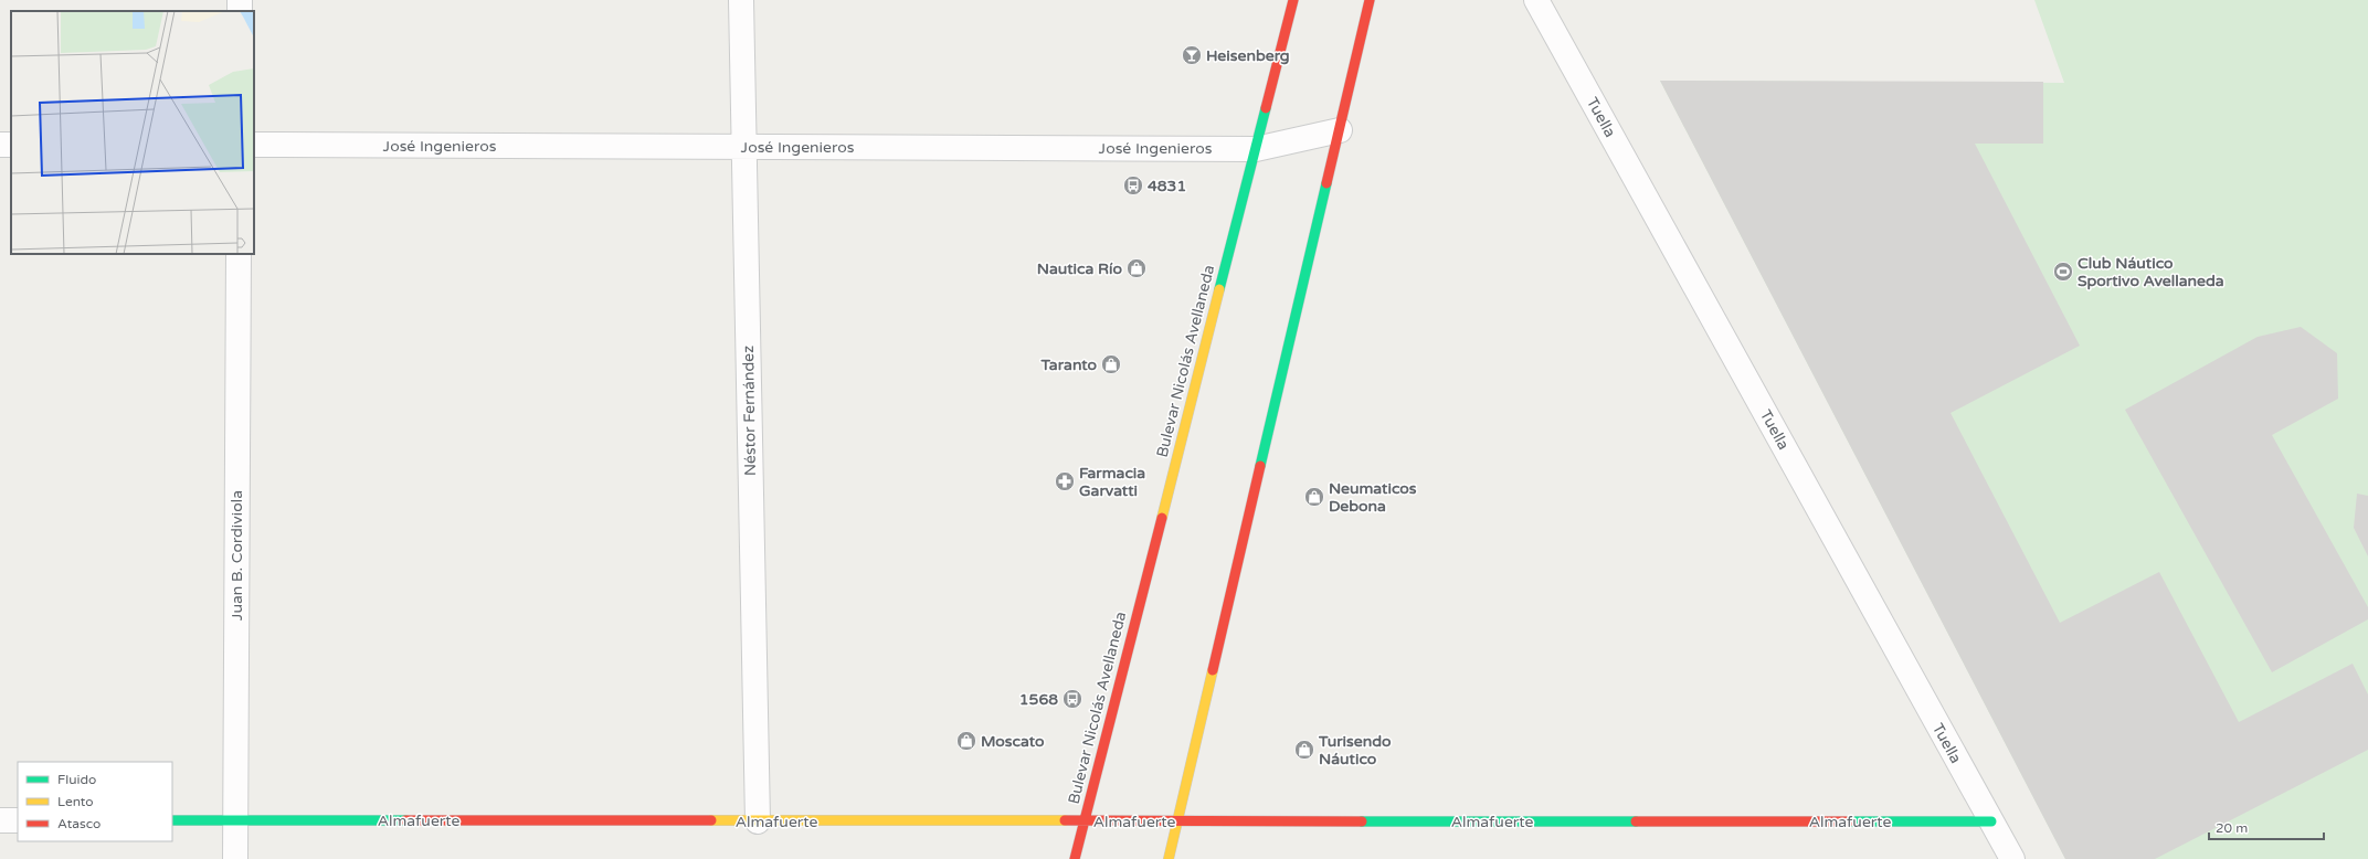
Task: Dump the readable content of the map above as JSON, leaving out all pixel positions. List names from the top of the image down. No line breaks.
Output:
{"streets":{"street":["Tuella","José Ingenieros","Bulevar Nicolás Avellaneda","Néstor Fernández","Juan B. Cordiviola","Almafuerte"]},"crossings":[["Tuella","Almafuerte"],["José Ingenieros","Bulevar Nicolás Avellaneda"],["José Ingenieros","Néstor Fernández"],["Bulevar Nicolás Avellaneda","Almafuerte"],["Néstor Fernández","Almafuerte"],["Juan B. Cordiviola","Almafuerte"]],"places":{"bar":["Heisenberg"],"bus stop":["4831","1568"],"shop":["Nautica Río","Taranto","Neumaticos Debona","Moscato","Turisendo Náutico"],"sports":["Club Náutico Sportivo Avellaneda"],"pharmacy":["Farmacia Garvatti"]},"legend":["Fluido","Lento","Atasco"],"scale_bar":"20 m"}
